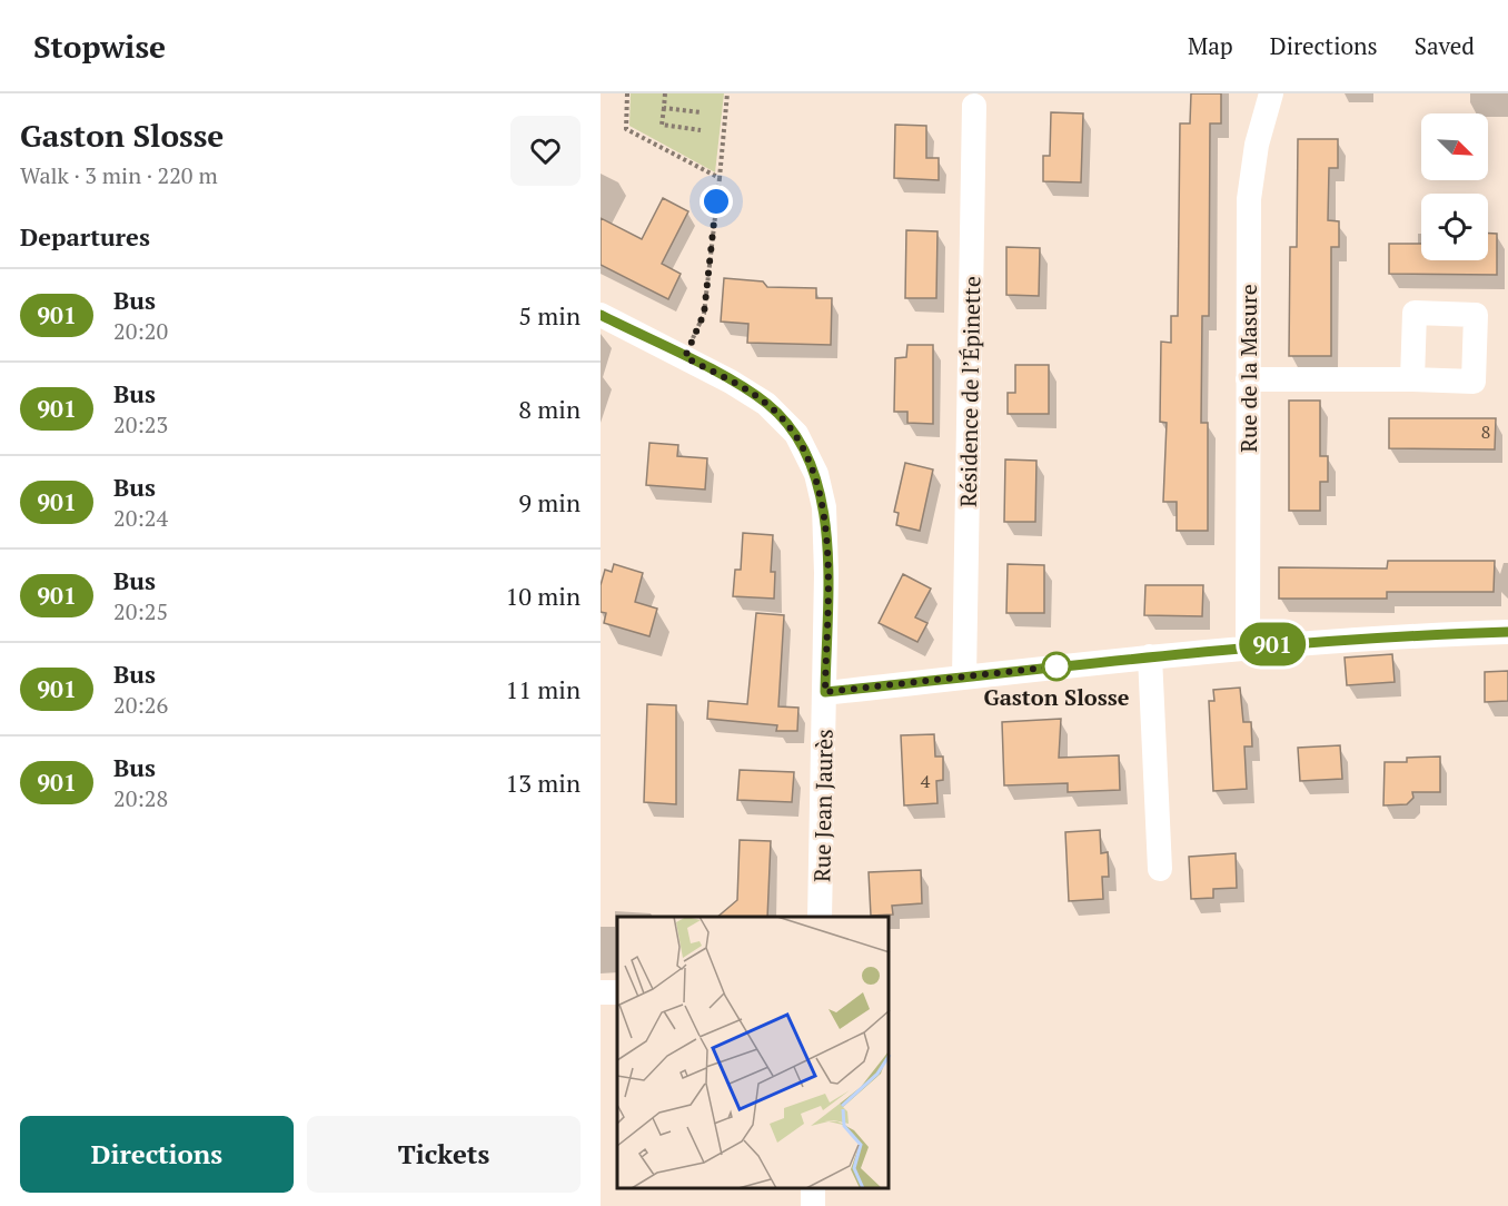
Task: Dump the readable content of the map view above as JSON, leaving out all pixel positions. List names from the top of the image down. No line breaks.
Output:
{"streets":{"street":["Rue de la Masure","Résidence de l’Épinette","Rue Jean Jaurès"]},"places":["Gaston Slosse"],"lines":["bus line 901"],"house_numbers":["8","4"],"north":"bottom right","page":{"header":"Stopwise","nav":["Map","Directions","Saved"],"heading":[["Gaston Slosse","Walk · 3 min · 220 m"],"Departures"],"on_map":"901","list":[{"mark":"901","name":"Bus","note":"20:20","value":"5 min"},{"mark":"901","name":"Bus","note":"20:23","value":"8 min"},{"mark":"901","name":"Bus","note":"20:24","value":"9 min"},{"mark":"901","name":"Bus","note":"20:25","value":"10 min"},{"mark":"901","name":"Bus","note":"20:26","value":"11 min"},{"mark":"901","name":"Bus","note":"20:28","value":"13 min"}],"buttons":["Directions","Tickets"]}}
